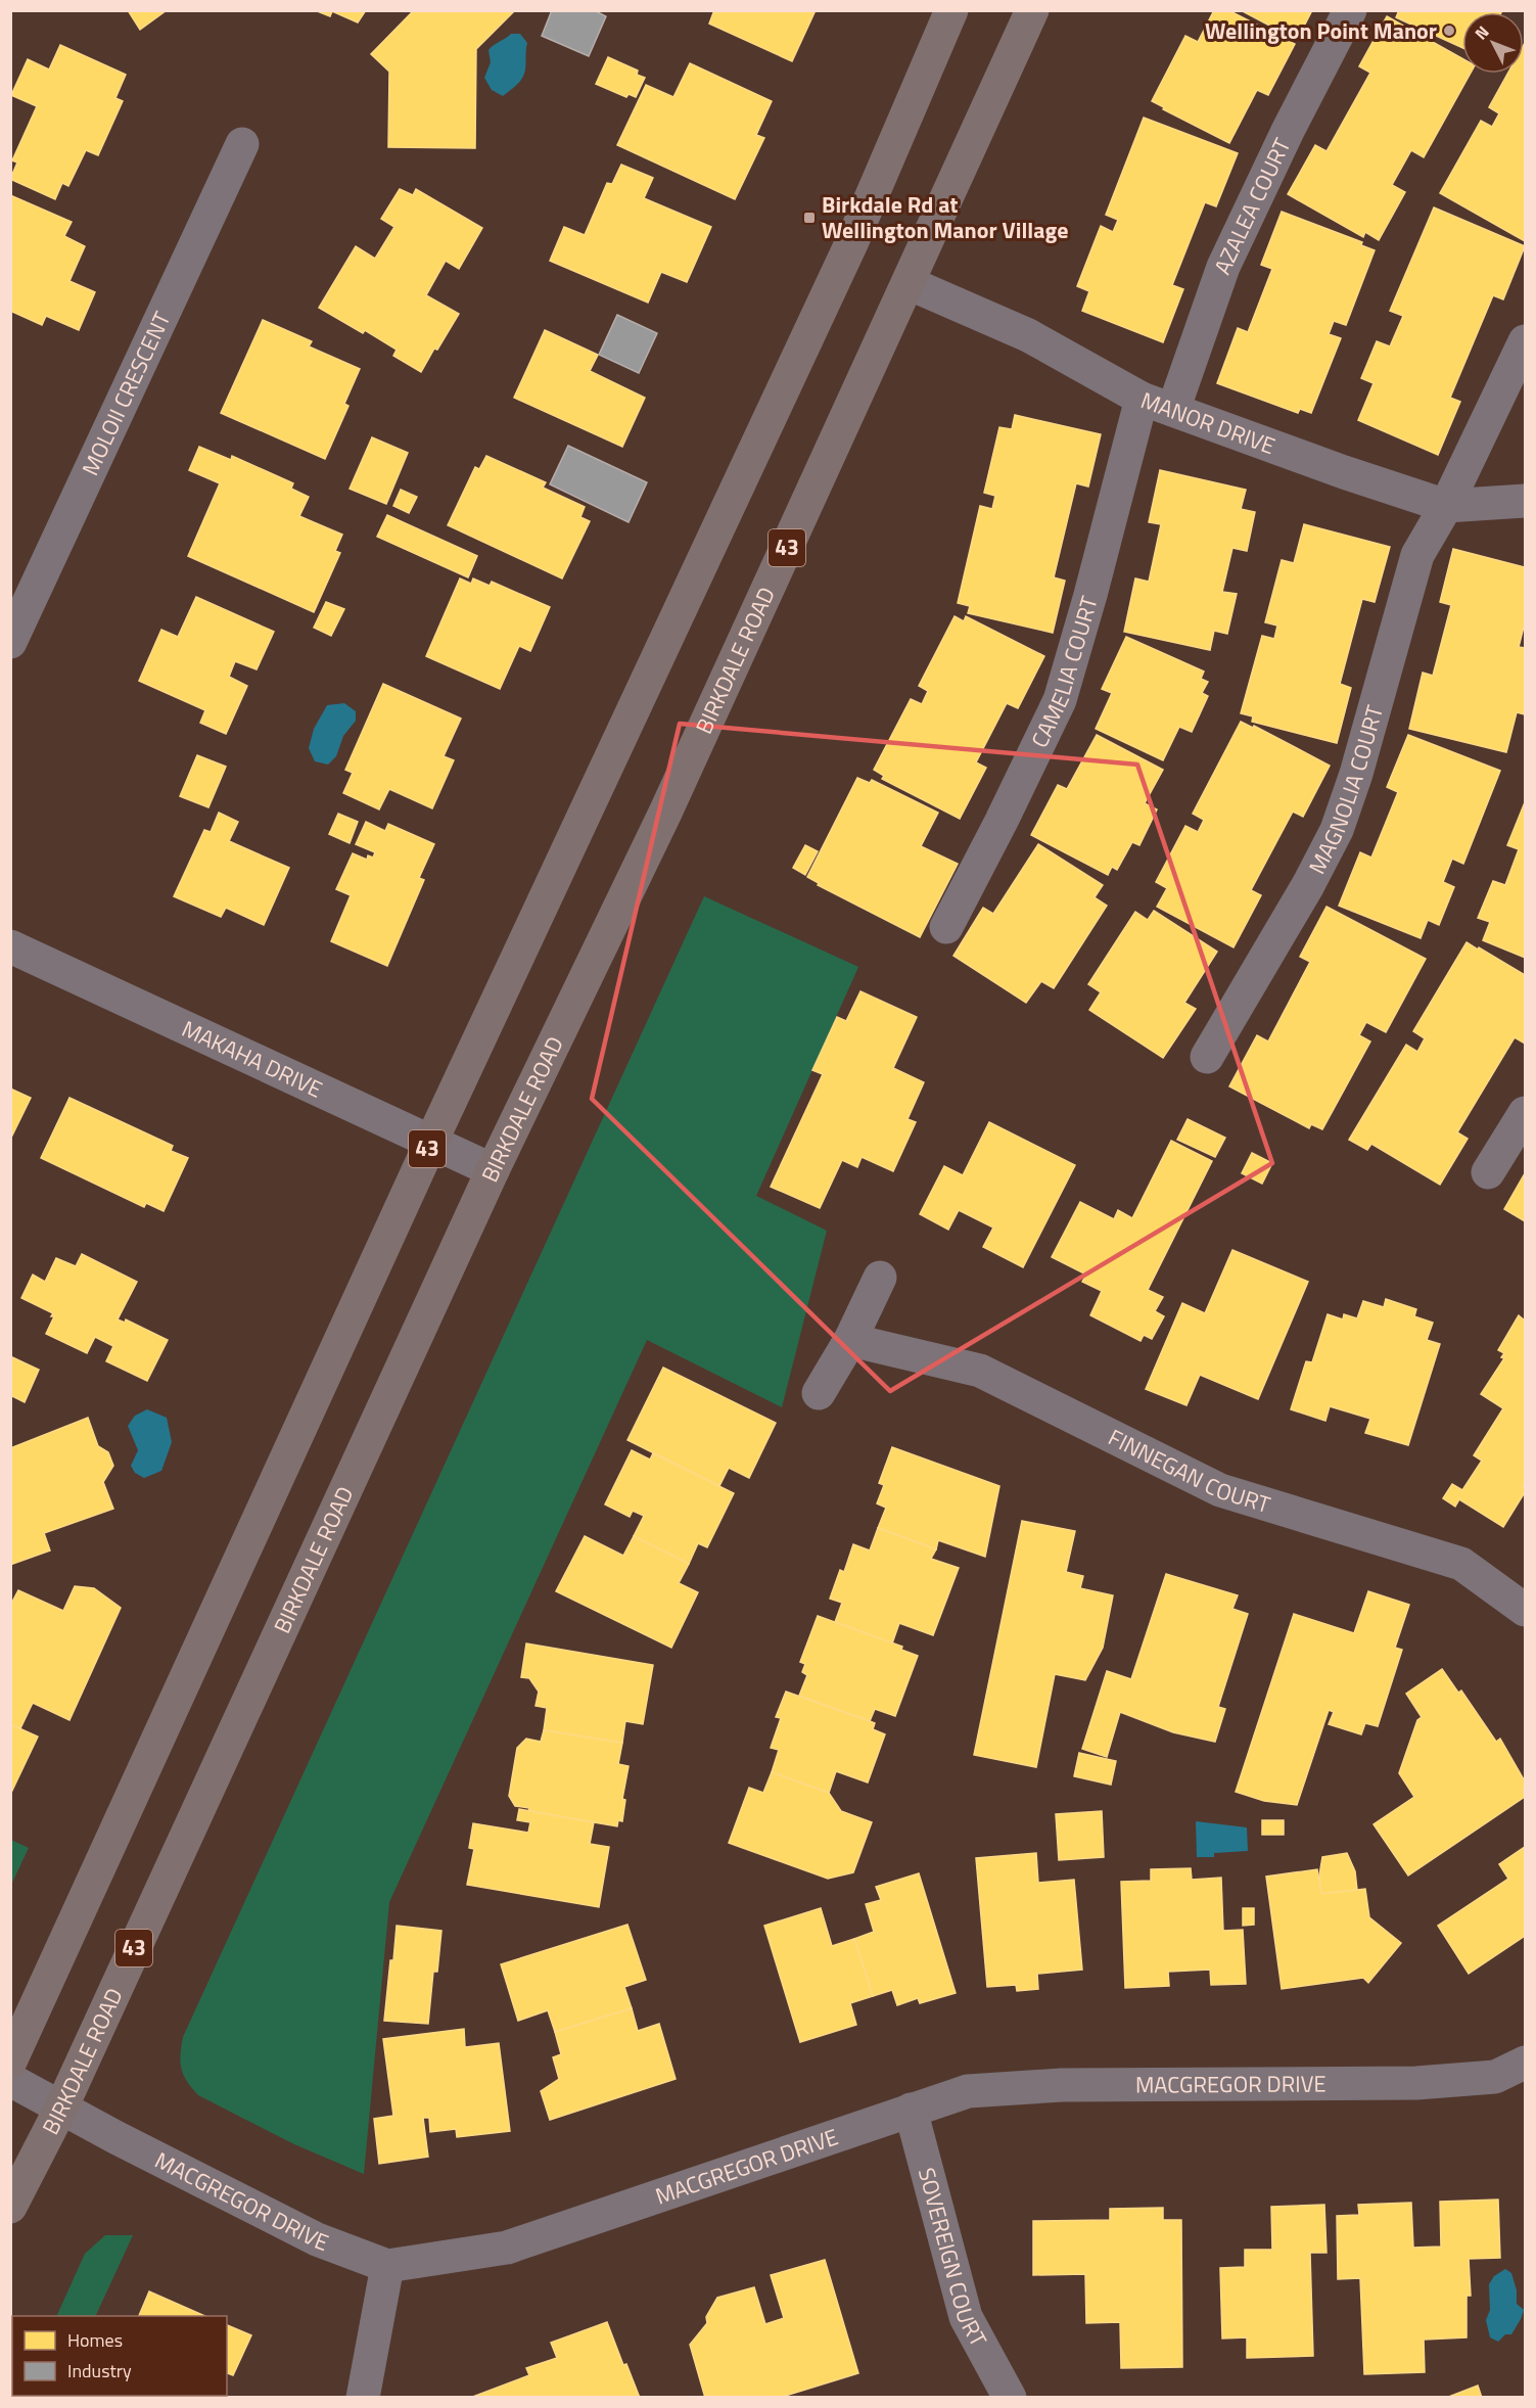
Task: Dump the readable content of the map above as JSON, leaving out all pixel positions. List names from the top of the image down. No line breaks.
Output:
{"streets":{"main road":["43","BIRKDALE ROAD"],"street":["AZALEA COURT","MOLOII CRESCENT","MANOR DRIVE","CAMELIA COURT","MAGNOLIA COURT","MAKAHA DRIVE","FINNEGAN COURT","MACGREGOR DRIVE","SOVEREIGN COURT"]},"crossings":[["AZALEA COURT","MANOR DRIVE"],["MANOR DRIVE","BIRKDALE ROAD"],["MANOR DRIVE","CAMELIA COURT"],["MANOR DRIVE","MAGNOLIA COURT"],["43","MAKAHA DRIVE"],["BIRKDALE ROAD","MAKAHA DRIVE"],["BIRKDALE ROAD","MACGREGOR DRIVE"],["MACGREGOR DRIVE","SOVEREIGN COURT"]],"places":{"other":["Wellington Point Manor"],"transit":["Birkdale Rd at Wellington Manor Village"]},"legend":["Homes","Industry"],"north":"top left"}
